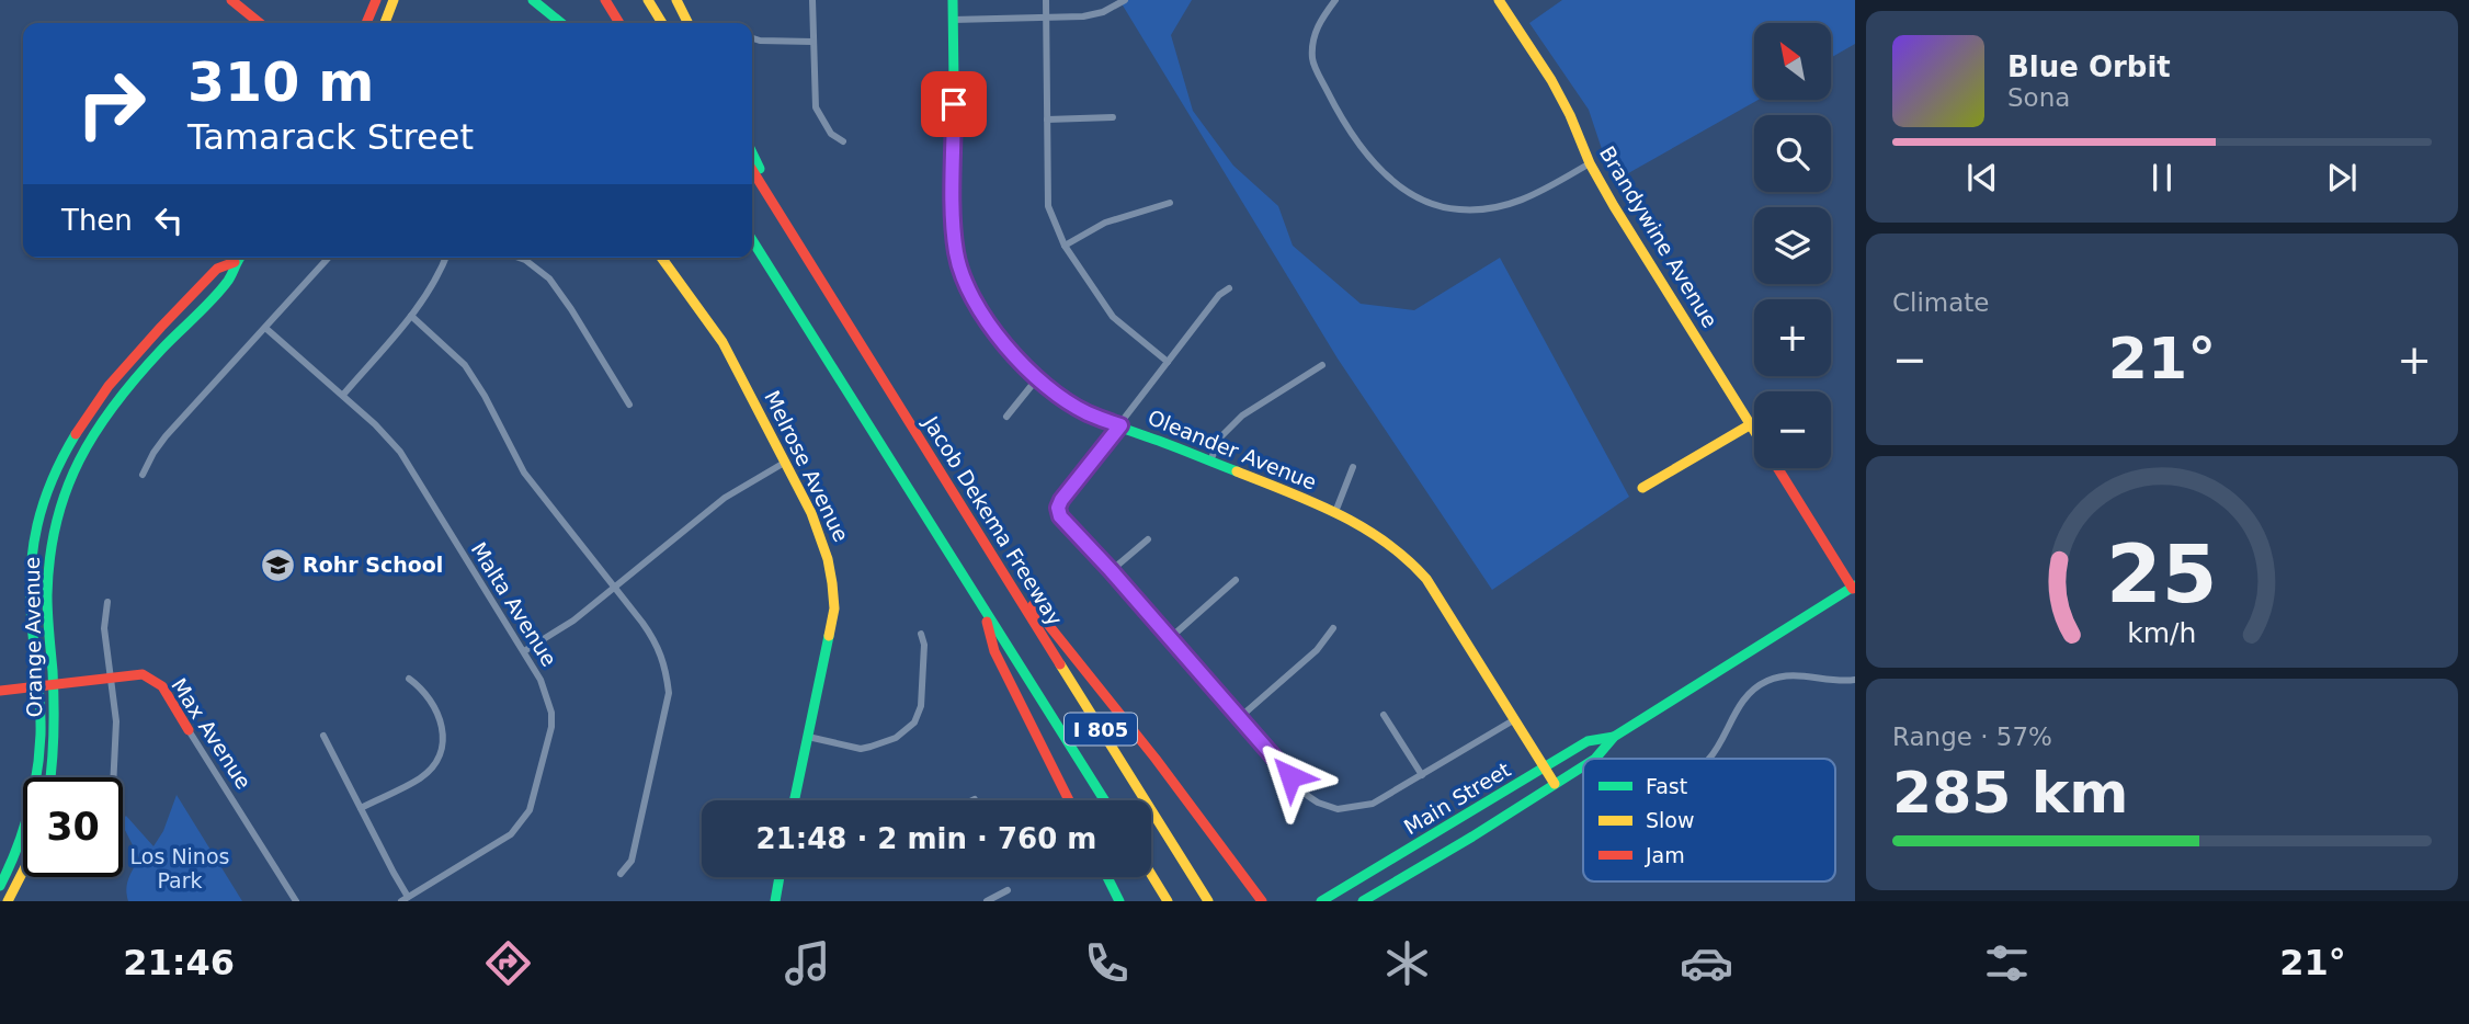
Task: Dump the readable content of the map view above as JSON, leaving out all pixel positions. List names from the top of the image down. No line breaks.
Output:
{"streets":{"main road":["Brandywine Avenue","Oleander Avenue","Melrose Avenue","Jacob Dekema Freeway","Orange Avenue","I 805","Max Avenue","Main Street"],"street":["Malta Avenue"]},"crossings":[["Brandywine Avenue","Main Street"],["Oleander Avenue","Main Street"],["Orange Avenue","Max Avenue"]],"parks":["Los Ninos Park"],"places":{"school or university":["Rohr School"]},"legend":["Fast","Slow","Jam"],"north":"top left","page":{"map_buttons":["+","−"],"turn":["310 m","Tamarack Street"],"song":["Blue Orbit","Sona"],"then":"Then","tile":["Climate",["Range · 57%","285 km"]],"heat":["−","21°","+"],"limit":"30","trip":"21:48 · 2 min · 760 m","tabs":["21:46","21°"],"gauge":["25","km/h"]}}
